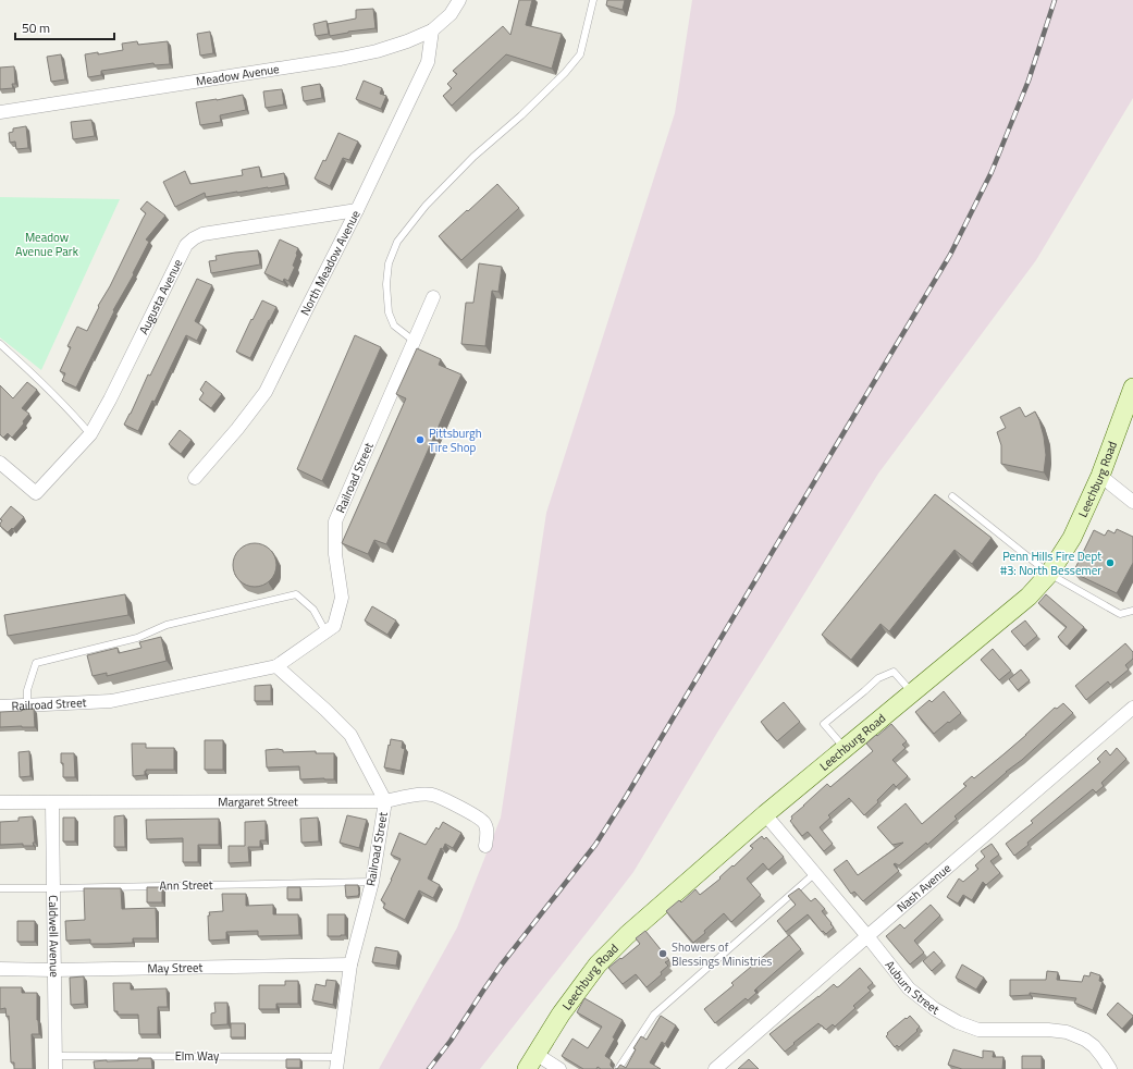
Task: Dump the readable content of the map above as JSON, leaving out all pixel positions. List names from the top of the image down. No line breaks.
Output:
{"streets":{"street":["Meadow Avenue","North Meadow Avenue","Augusta Avenue","Railroad Street","Leechburg Road","Margaret Street","Nash Avenue","Caldwell Avenue","May Street","Auburn Street"],"lane":["Ann Street","Elm Way"]},"crossings":[["Meadow Avenue","North Meadow Avenue"],["North Meadow Avenue","Augusta Avenue"],["Railroad Street","Margaret Street"],["Railroad Street","Ann Street"],["Railroad Street","May Street"],["Railroad Street","Elm Way"],["Leechburg Road","Auburn Street"],["Margaret Street","Caldwell Avenue"],["Ann Street","Caldwell Avenue"],["Nash Avenue","Auburn Street"],["Caldwell Avenue","May Street"],["Caldwell Avenue","Elm Way"]],"parks":["Meadow Avenue Park"],"places":["Pittsburgh Tire Shop","Penn Hills Fire Dept #3: North Bessemer","Showers of Blessings Ministries"],"scale_bar":"50 m"}
